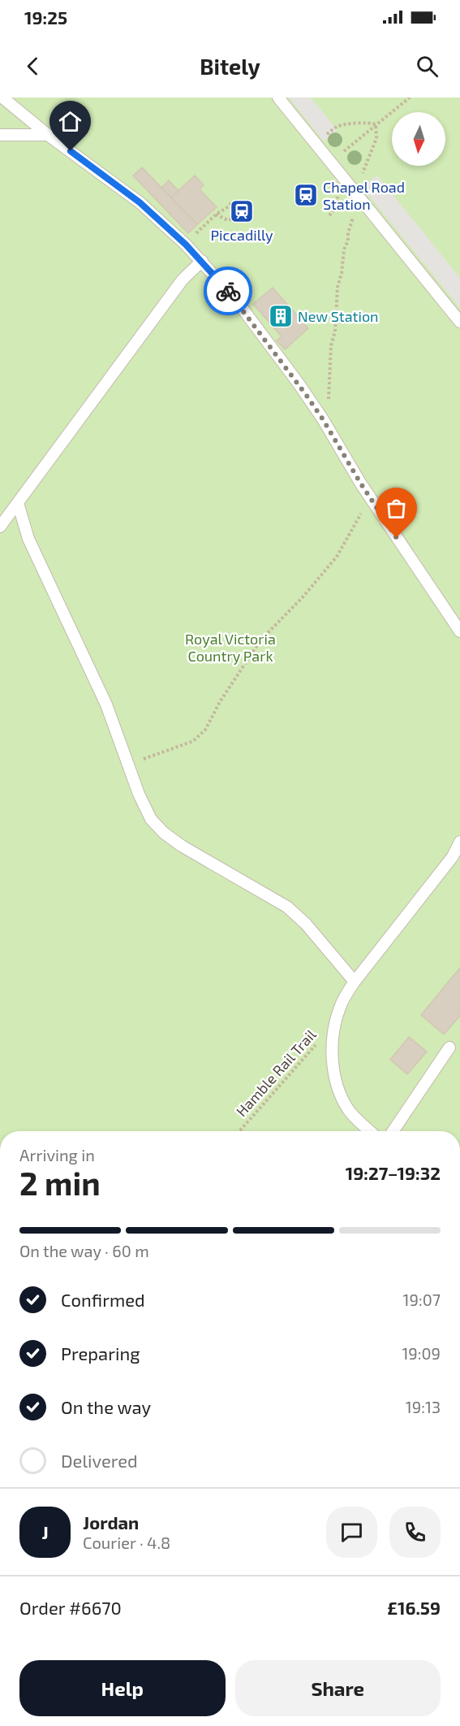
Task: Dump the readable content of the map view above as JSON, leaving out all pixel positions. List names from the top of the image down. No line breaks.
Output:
{"streets":{"path":["Hamble Rail Trail"]},"parks":["Royal Victoria Country Park"],"places":{"station":["Chapel Road Station","Piccadilly"],"building":["New Station"]},"north":"bottom","page":{"status":"19:25","header":"Bitely","heading":["2 min","Arriving in","19:27–19:32"],"panel":["Jordan","Courier · 4.8","Order #6670","£16.59"],"bar":"On the way · 60 m","list":[["Confirmed","19:07"],["Preparing","19:09"],["On the way","19:13"],"Delivered"],"round":"J","buttons":["Help","Share"]}}
